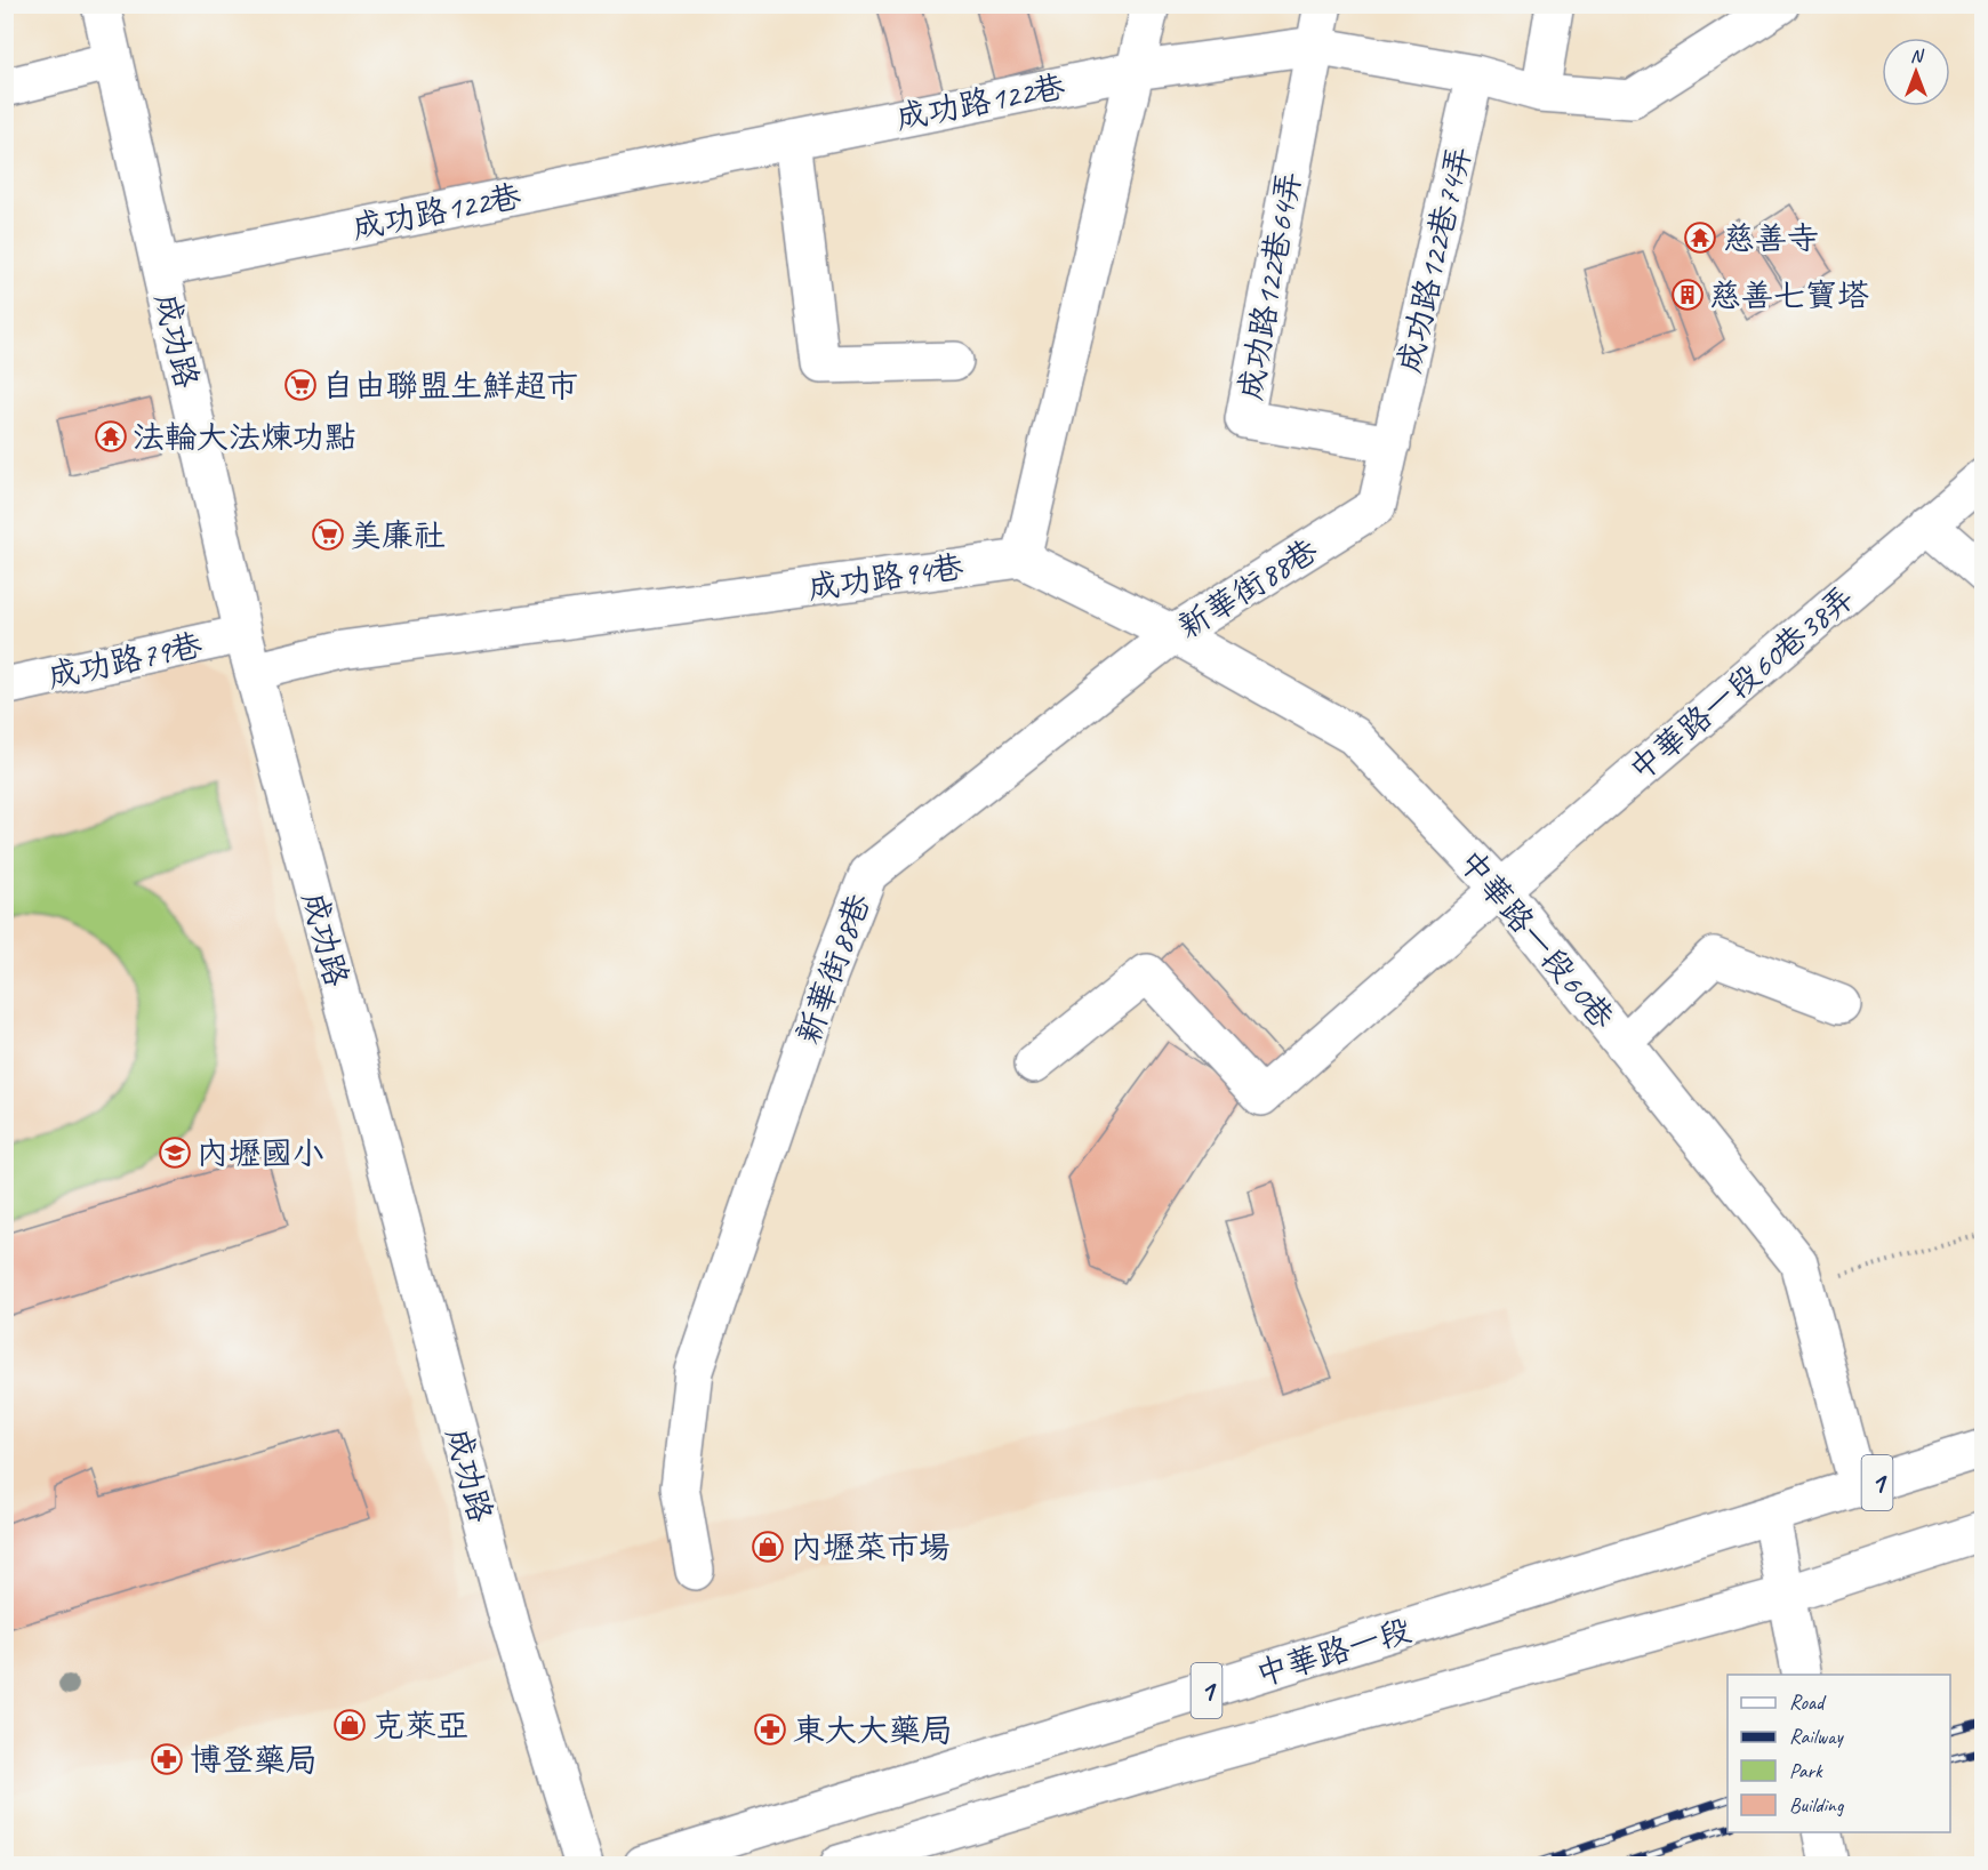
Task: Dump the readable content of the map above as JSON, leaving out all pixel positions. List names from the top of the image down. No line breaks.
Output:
{"streets":{"main road":["成功路122巷","成功路122巷74弄","成功路122巷64弄","成功路","成功路94巷","新華街88巷","成功路79巷","中華路一段60巷38弄","中華路一段60巷","1","中華路一段"]},"crossings":[["成功路122巷","成功路122巷74弄"],["成功路122巷","成功路122巷64弄"],["成功路122巷","成功路"],["成功路122巷74弄","成功路122巷64弄"],["成功路122巷74弄","新華街88巷"],["成功路122巷64弄","新華街88巷"],["成功路","成功路94巷"],["成功路","成功路79巷"],["成功路94巷","中華路一段60巷"],["新華街88巷","中華路一段60巷"],["中華路一段60巷38弄","中華路一段60巷"],["中華路一段60巷","中華路一段"]],"places":{"temple":["慈善寺","法輪大法煉功點"],"building":["慈善七寶塔"],"supermarket":["自由聯盟生鮮超市","美廉社"],"school or university":["內壢國小"],"shop":["內壢菜市場","克萊亞"],"pharmacy":["東大大藥局","博登藥局"]},"legend":["Road","Railway","Park","Building"],"north":"top"}
